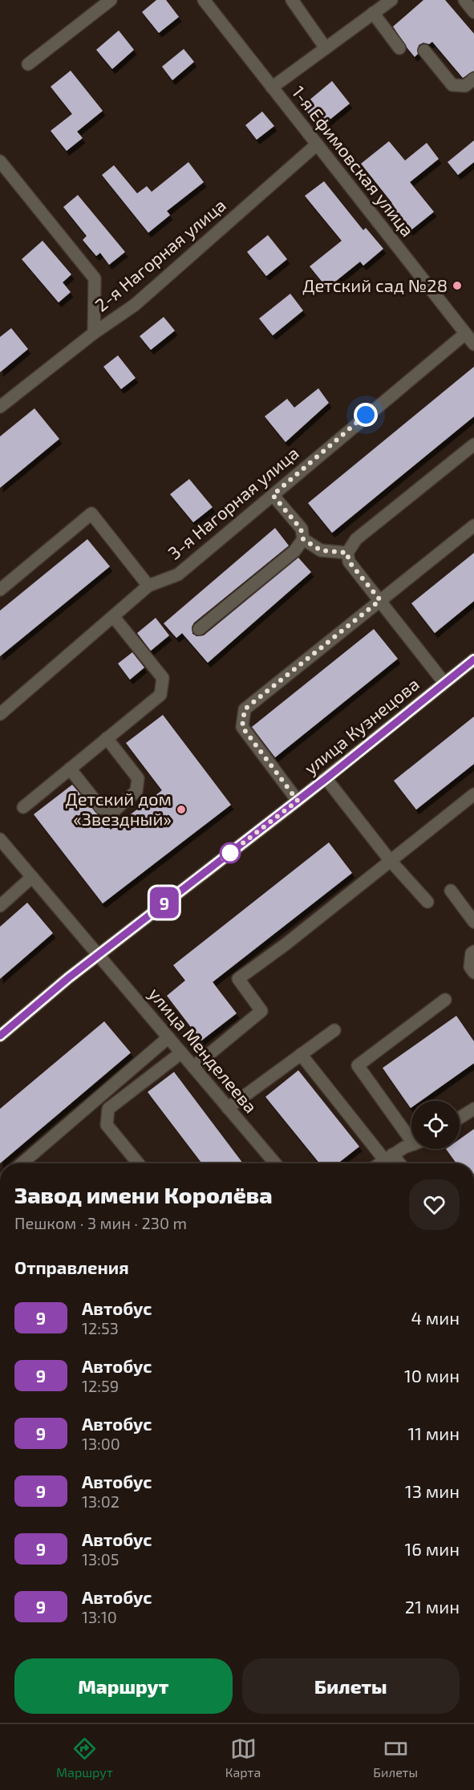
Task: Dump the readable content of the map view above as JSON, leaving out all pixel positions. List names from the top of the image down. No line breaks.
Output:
{"streets":{"main road":["улица Кузнецова"],"street":["1-я Ефимовская улица","2-я Нагорная улица","3-я Нагорная улица","улица Менделеева"]},"crossings":[["1-я Ефимовская улица","2-я Нагорная улица"],["1-я Ефимовская улица","3-я Нагорная улица"],["улица Кузнецова","улица Менделеева"]],"places":["Детский сад №28","Детский дом «Звездный»"],"lines":["bus line 9"],"page":{"on_map":"9","heading":[["Завод имени Королёва","Пешком · 3 мин · 230 m"],"Отправления"],"list":[{"mark":"9","name":"Автобус","note":"12:53","value":"4 мин"},{"mark":"9","name":"Автобус","note":"12:59","value":"10 мин"},{"mark":"9","name":"Автобус","note":"13:00","value":"11 мин"},{"mark":"9","name":"Автобус","note":"13:02","value":"13 мин"},{"mark":"9","name":"Автобус","note":"13:05","value":"16 мин"},{"mark":"9","name":"Автобус","note":"13:10","value":"21 мин"}],"buttons":["Маршрут","Билеты"],"tabs":["Маршрут","Карта","Билеты"]}}
